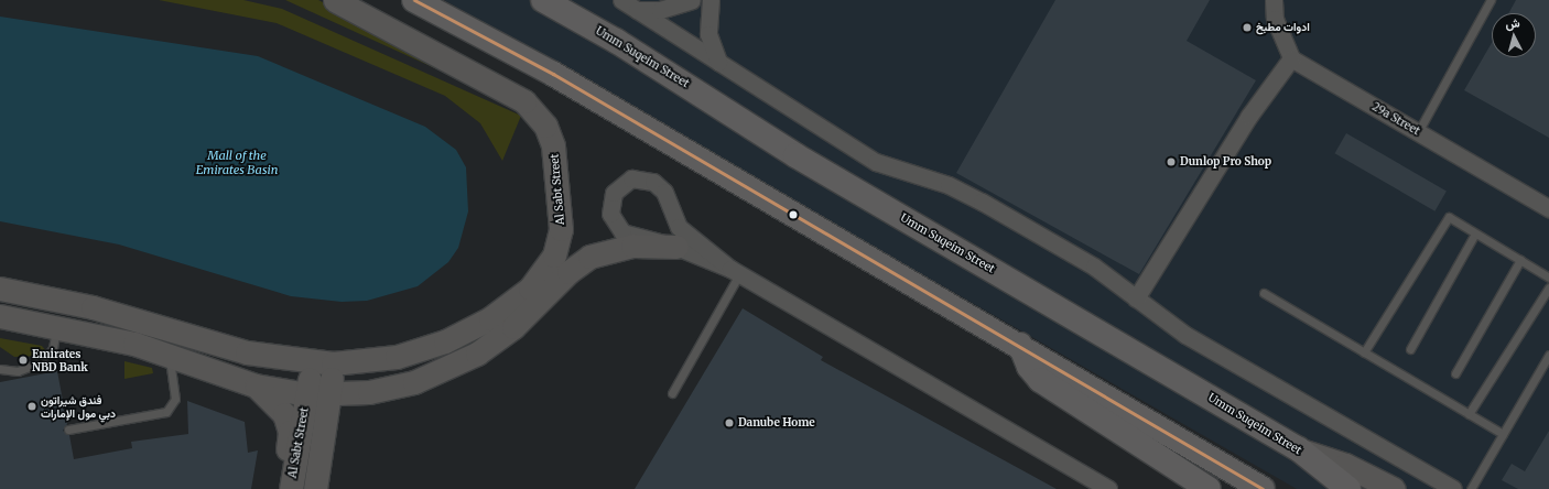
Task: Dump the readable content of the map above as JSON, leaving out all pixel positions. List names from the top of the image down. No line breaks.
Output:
{"streets":{"main road":["Umm Suqeim Street"],"street":["29a Street","Al Sabt Street"]},"water":["Mall of the Emirates Basin"],"places":["ادوات مطبخ","Dunlop Pro Shop","Emirates NBD Bank","فندق شيراتون دبي مول الإمارات","Danube Home"],"north":"top"}
